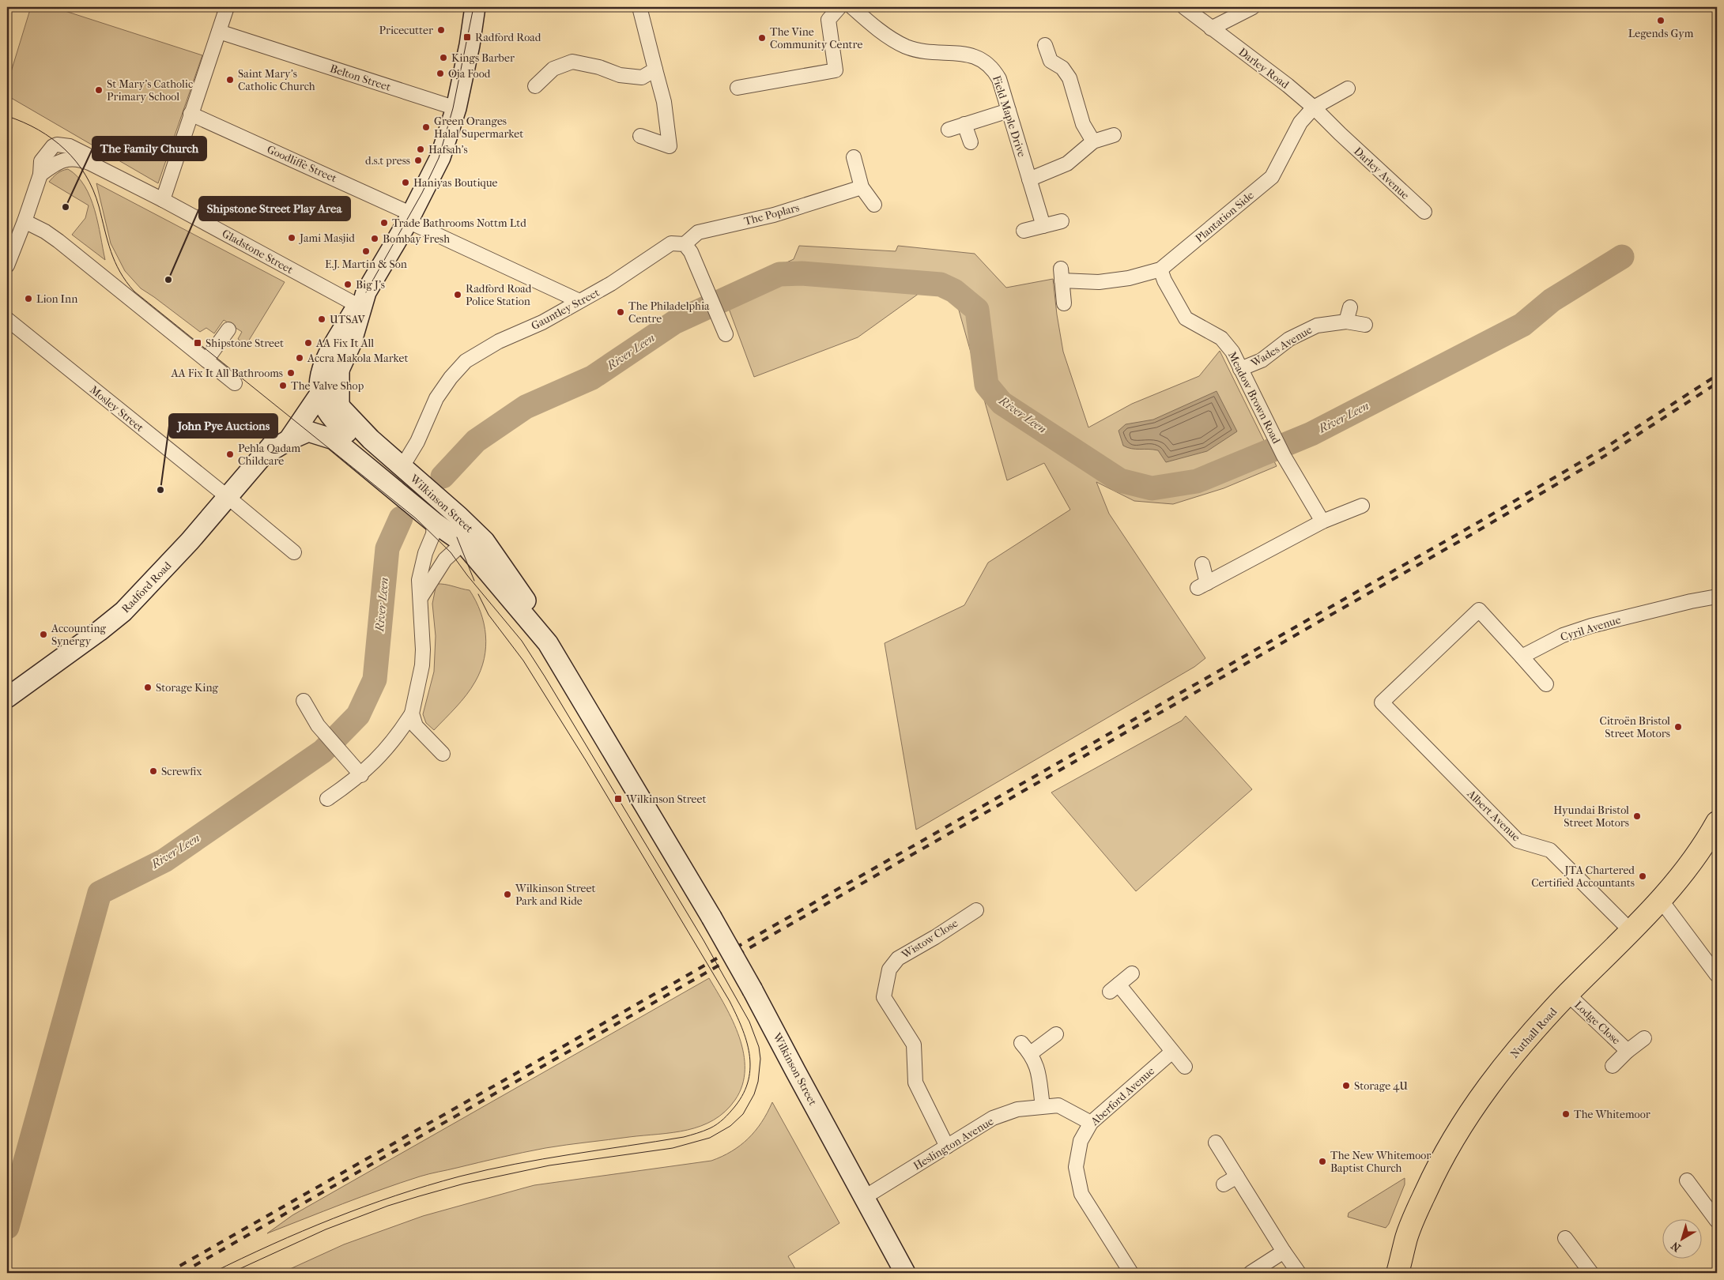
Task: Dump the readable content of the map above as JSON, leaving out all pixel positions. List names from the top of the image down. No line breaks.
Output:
{"streets":{"main road":["Nuthall Road"],"street":["Darley Road","Belton Street","Field Maple Drive","Goodliffe Street","Darley Avenue","The Poplars","Plantation Side","Gladstone Street","Gauntley Street","Wades Avenue","Meadow Brown Road","Mosley Street","Wilkinson Street","Radford Road","Cyril Avenue","Albert Avenue","Wistow Close","Lodge Close","Aberford Avenue","Heslington Avenue"]},"crossings":[["Darley Road","Darley Avenue"],["Darley Road","Plantation Side"],["Belton Street","Radford Road"],["Goodliffe Street","Gauntley Street"],["Goodliffe Street","Radford Road"],["The Poplars","Gauntley Street"],["Plantation Side","Meadow Brown Road"],["Gladstone Street","Radford Road"],["Gauntley Street","Wilkinson Street"],["Wades Avenue","Meadow Brown Road"],["Mosley Street","Radford Road"],["Wilkinson Street","Radford Road"],["Wilkinson Street","Heslington Avenue"],["Cyril Avenue","Albert Avenue"],["Albert Avenue","Nuthall Road"],["Wistow Close","Heslington Avenue"],["Lodge Close","Nuthall Road"],["Aberford Avenue","Heslington Avenue"]],"water":["River Leen"],"places":{"other":["Legends Gym","Pricecutter","The Vine Community Centre","Kings Barber","Oja Food","Saint Mary's Catholic Church","St Mary's Catholic Primary School","Green Oranges Halal Supermarket","Hafsah's","d.s.t press","Haniyas Boutique","The Family Church","Trade Bathrooms Nottm Ltd","Jami Masjid","Bombay Fresh","E.J. Martin & Son","Shipstone Street Play Area","Big J's","Radford Road Police Station","Lion Inn","The Philadelphia Centre","UTSAV","AA Fix It All","Accra Makola Market","AA Fix It All Bathrooms","The Valve Shop","Pehla Qadam Childcare","John Pye Auctions","Accounting Synergy","Storage King","Citroën Bristol Street Motors","Screwfix","Hyundai Bristol Street Motors","JTA Chartered Certified Accountants","Wilkinson Street Park and Ride","Storage 4U","The Whitemoor","The New Whitemoor Baptist Church"],"transit":["Radford Road","Shipstone Street","Wilkinson Street"]},"north":"bottom left"}
